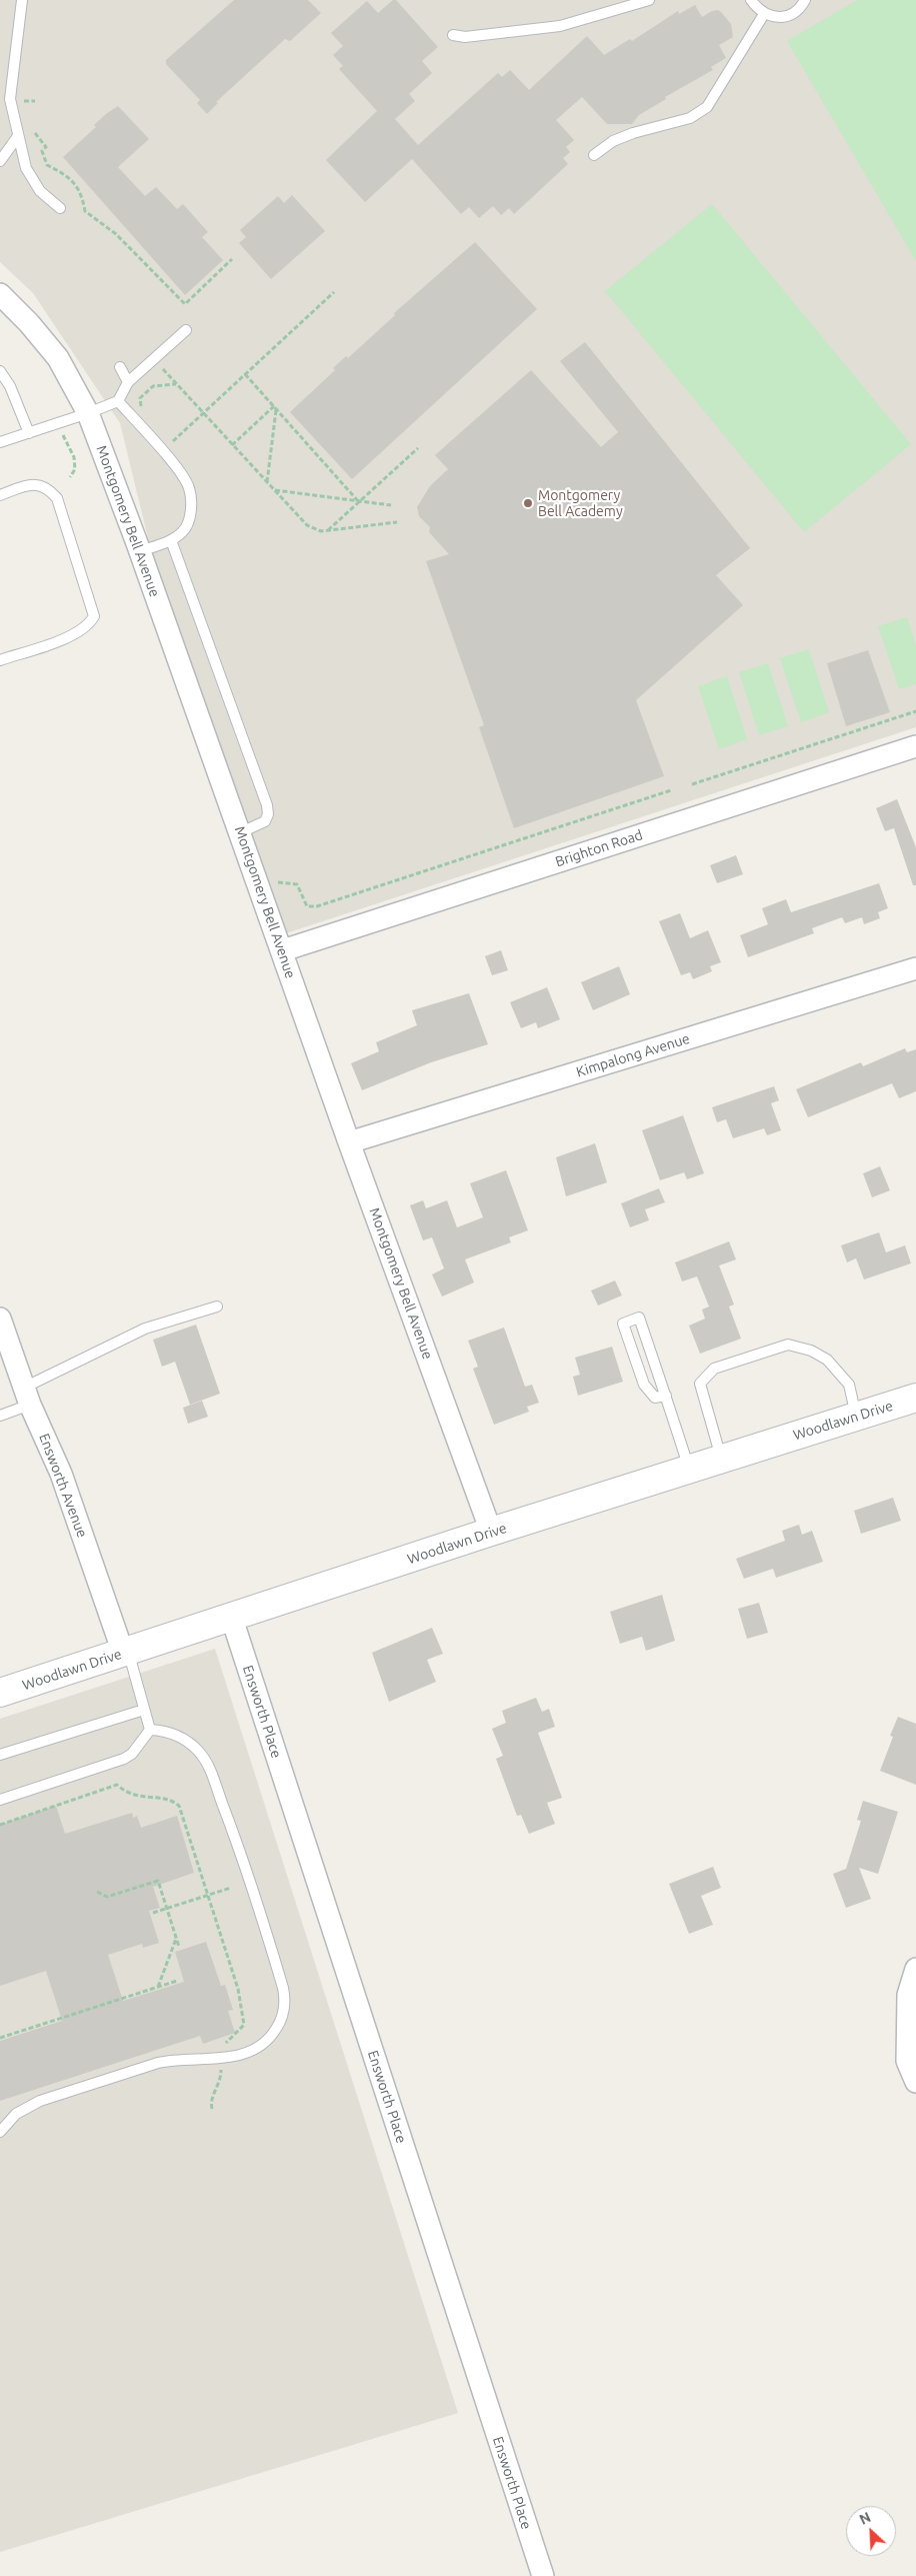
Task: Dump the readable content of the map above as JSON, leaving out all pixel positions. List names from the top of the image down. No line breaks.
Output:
{"streets":{"main road":["Woodlawn Drive"],"street":["Montgomery Bell Avenue","Brighton Road","Kimpalong Avenue","Ensworth Avenue","Ensworth Place"]},"crossings":[["Montgomery Bell Avenue","Brighton Road"],["Montgomery Bell Avenue","Kimpalong Avenue"],["Montgomery Bell Avenue","Woodlawn Drive"],["Woodlawn Drive","Ensworth Avenue"],["Woodlawn Drive","Ensworth Place"]],"places":["Montgomery Bell Academy"],"north":"top left"}
